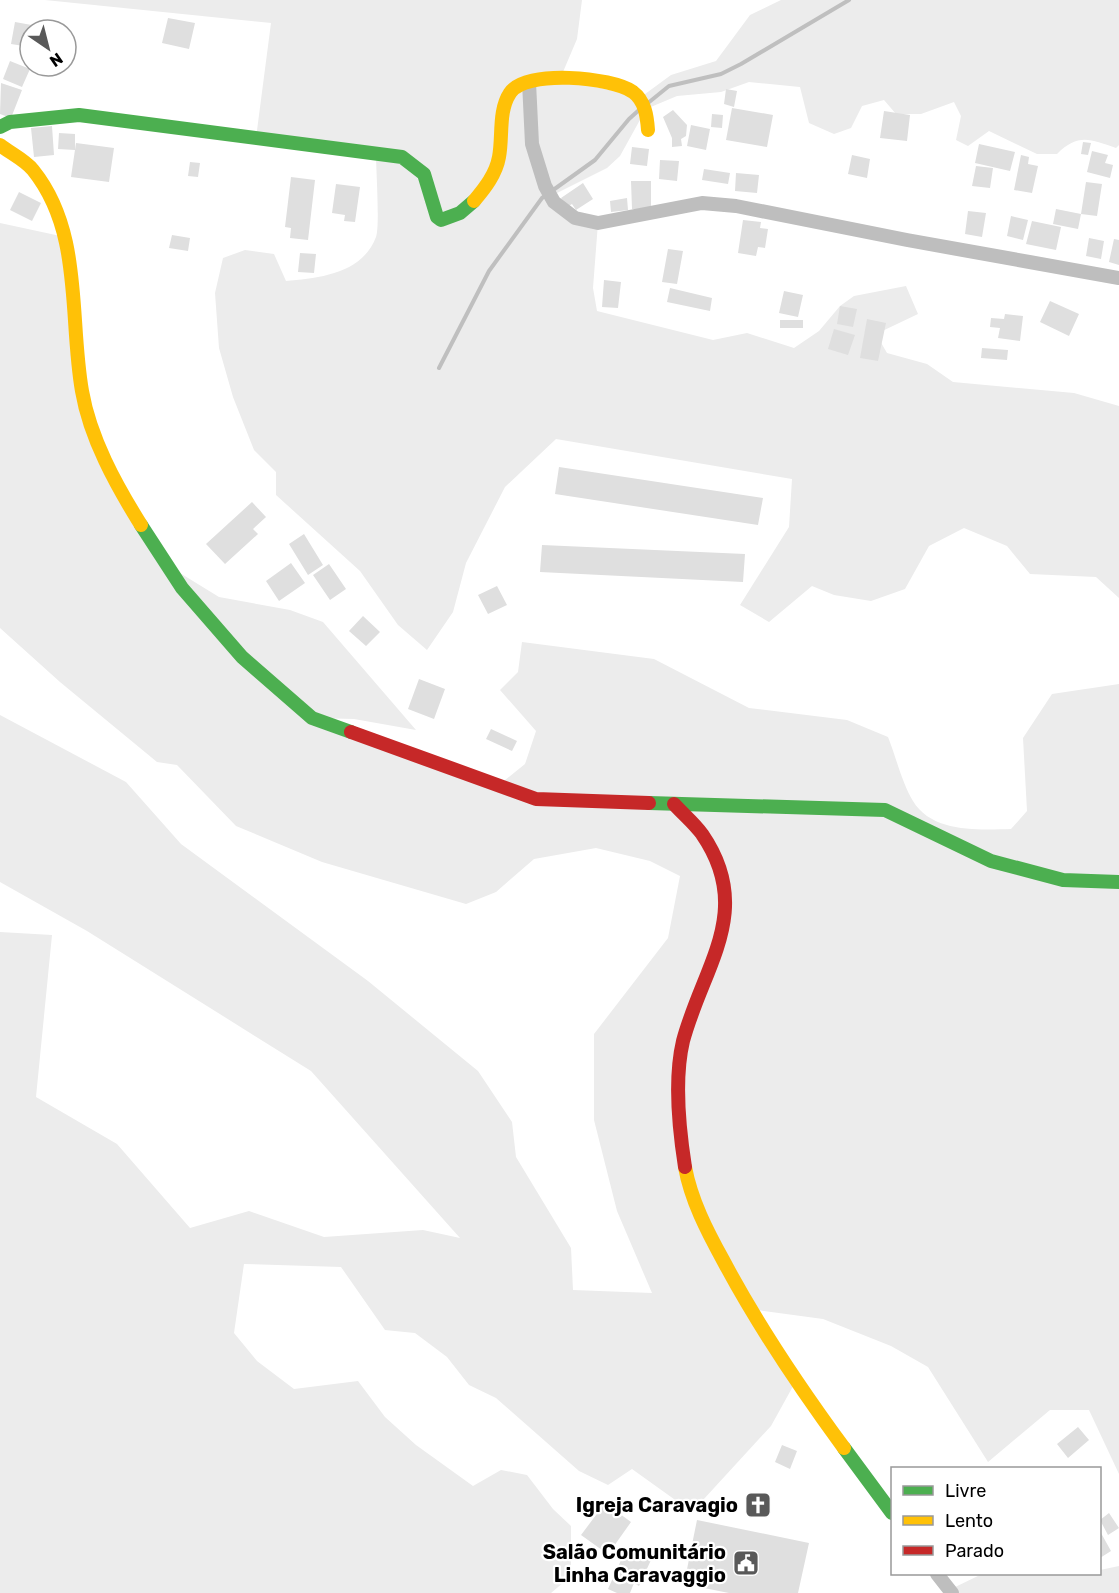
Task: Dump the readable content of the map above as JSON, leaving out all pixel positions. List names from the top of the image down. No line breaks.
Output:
{"places":{"church":["Igreja Caravagio"],"public building":["Salão Comunitário Linha Caravaggio"]},"legend":["Livre","Lento","Parado"],"north":"bottom right"}
